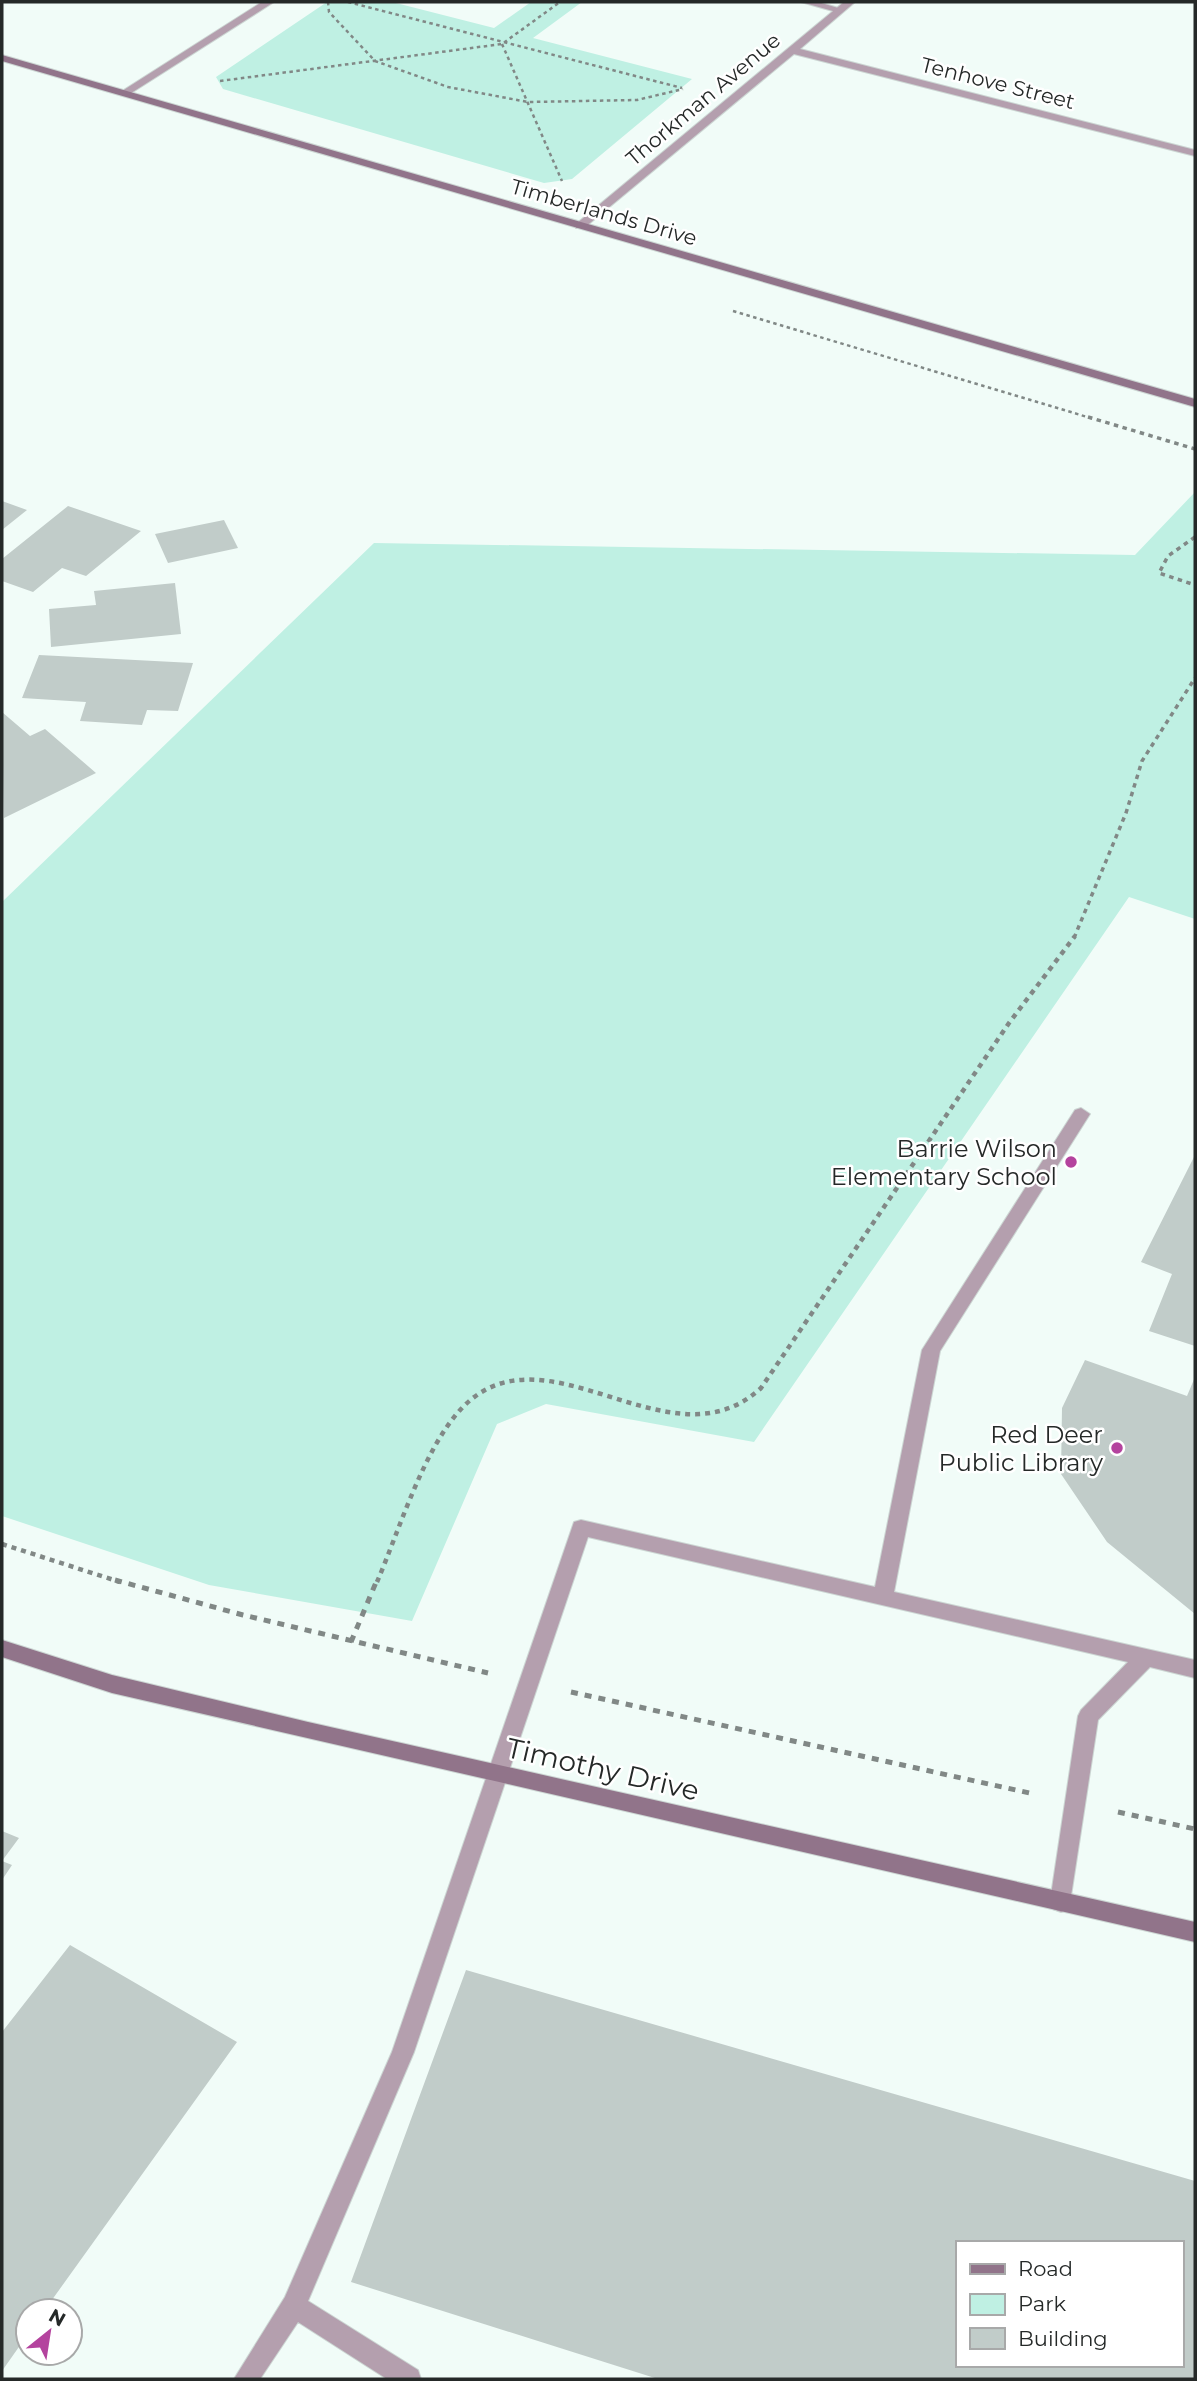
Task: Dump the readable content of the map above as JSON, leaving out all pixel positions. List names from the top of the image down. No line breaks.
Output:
{"streets":{"street":["Tenhove Street","Thorkman Avenue","Timberlands Drive","Timothy Drive"]},"crossings":[["Tenhove Street","Thorkman Avenue"],["Thorkman Avenue","Timberlands Drive"]],"places":["Barrie Wilson Elementary School","Red Deer Public Library"],"legend":["Road","Park","Building"],"north":"top right"}
